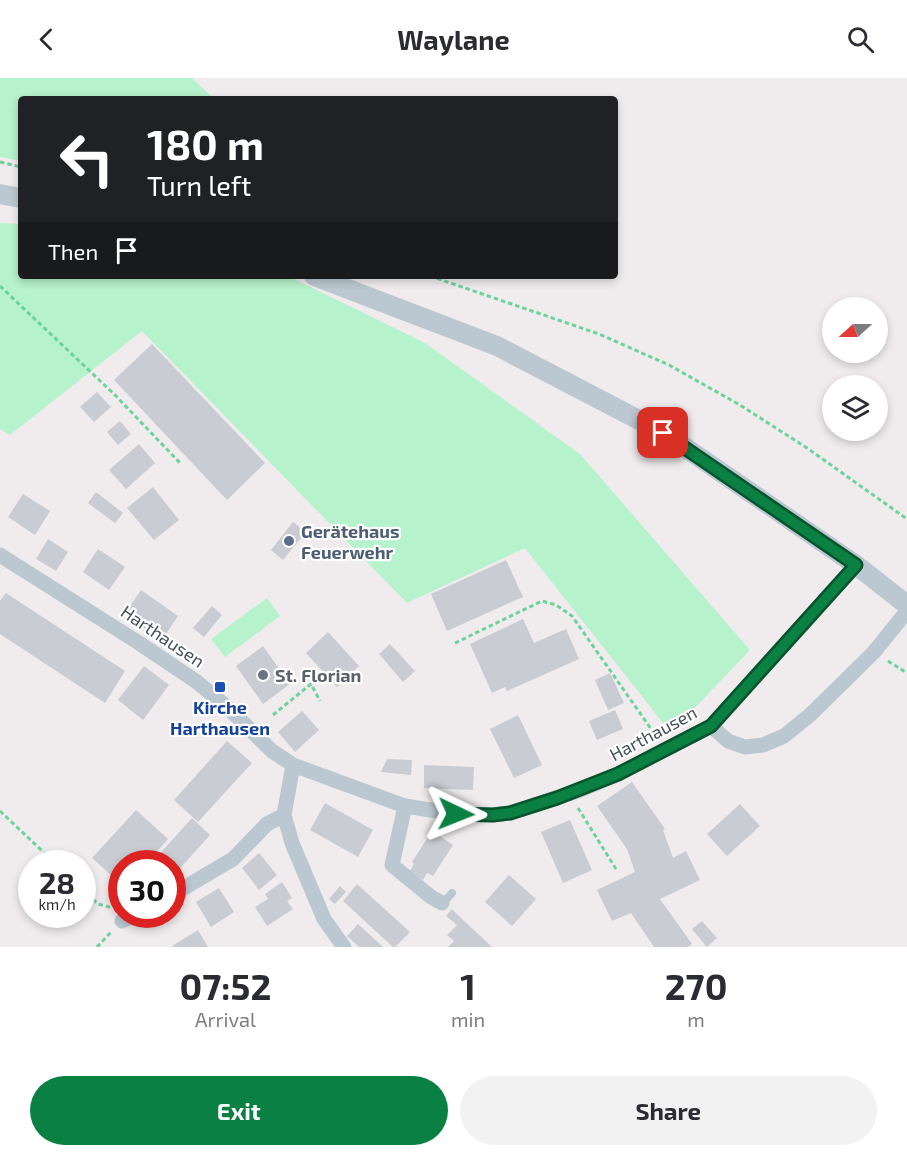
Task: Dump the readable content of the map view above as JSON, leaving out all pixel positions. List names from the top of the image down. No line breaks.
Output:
{"streets":{"street":["Harthausen"]},"places":{"other":["Gerätehaus Feuerwehr","St. Florian"],"transit":["Kirche Harthausen"]},"north":"left","page":{"header":"Waylane","turn":["180 m","Turn left"],"then":"Then","speed":"28 km/h","limit":"30","eta":["07:52","Arrival","1","min","270","m"],"buttons":["Exit","Share"]}}
